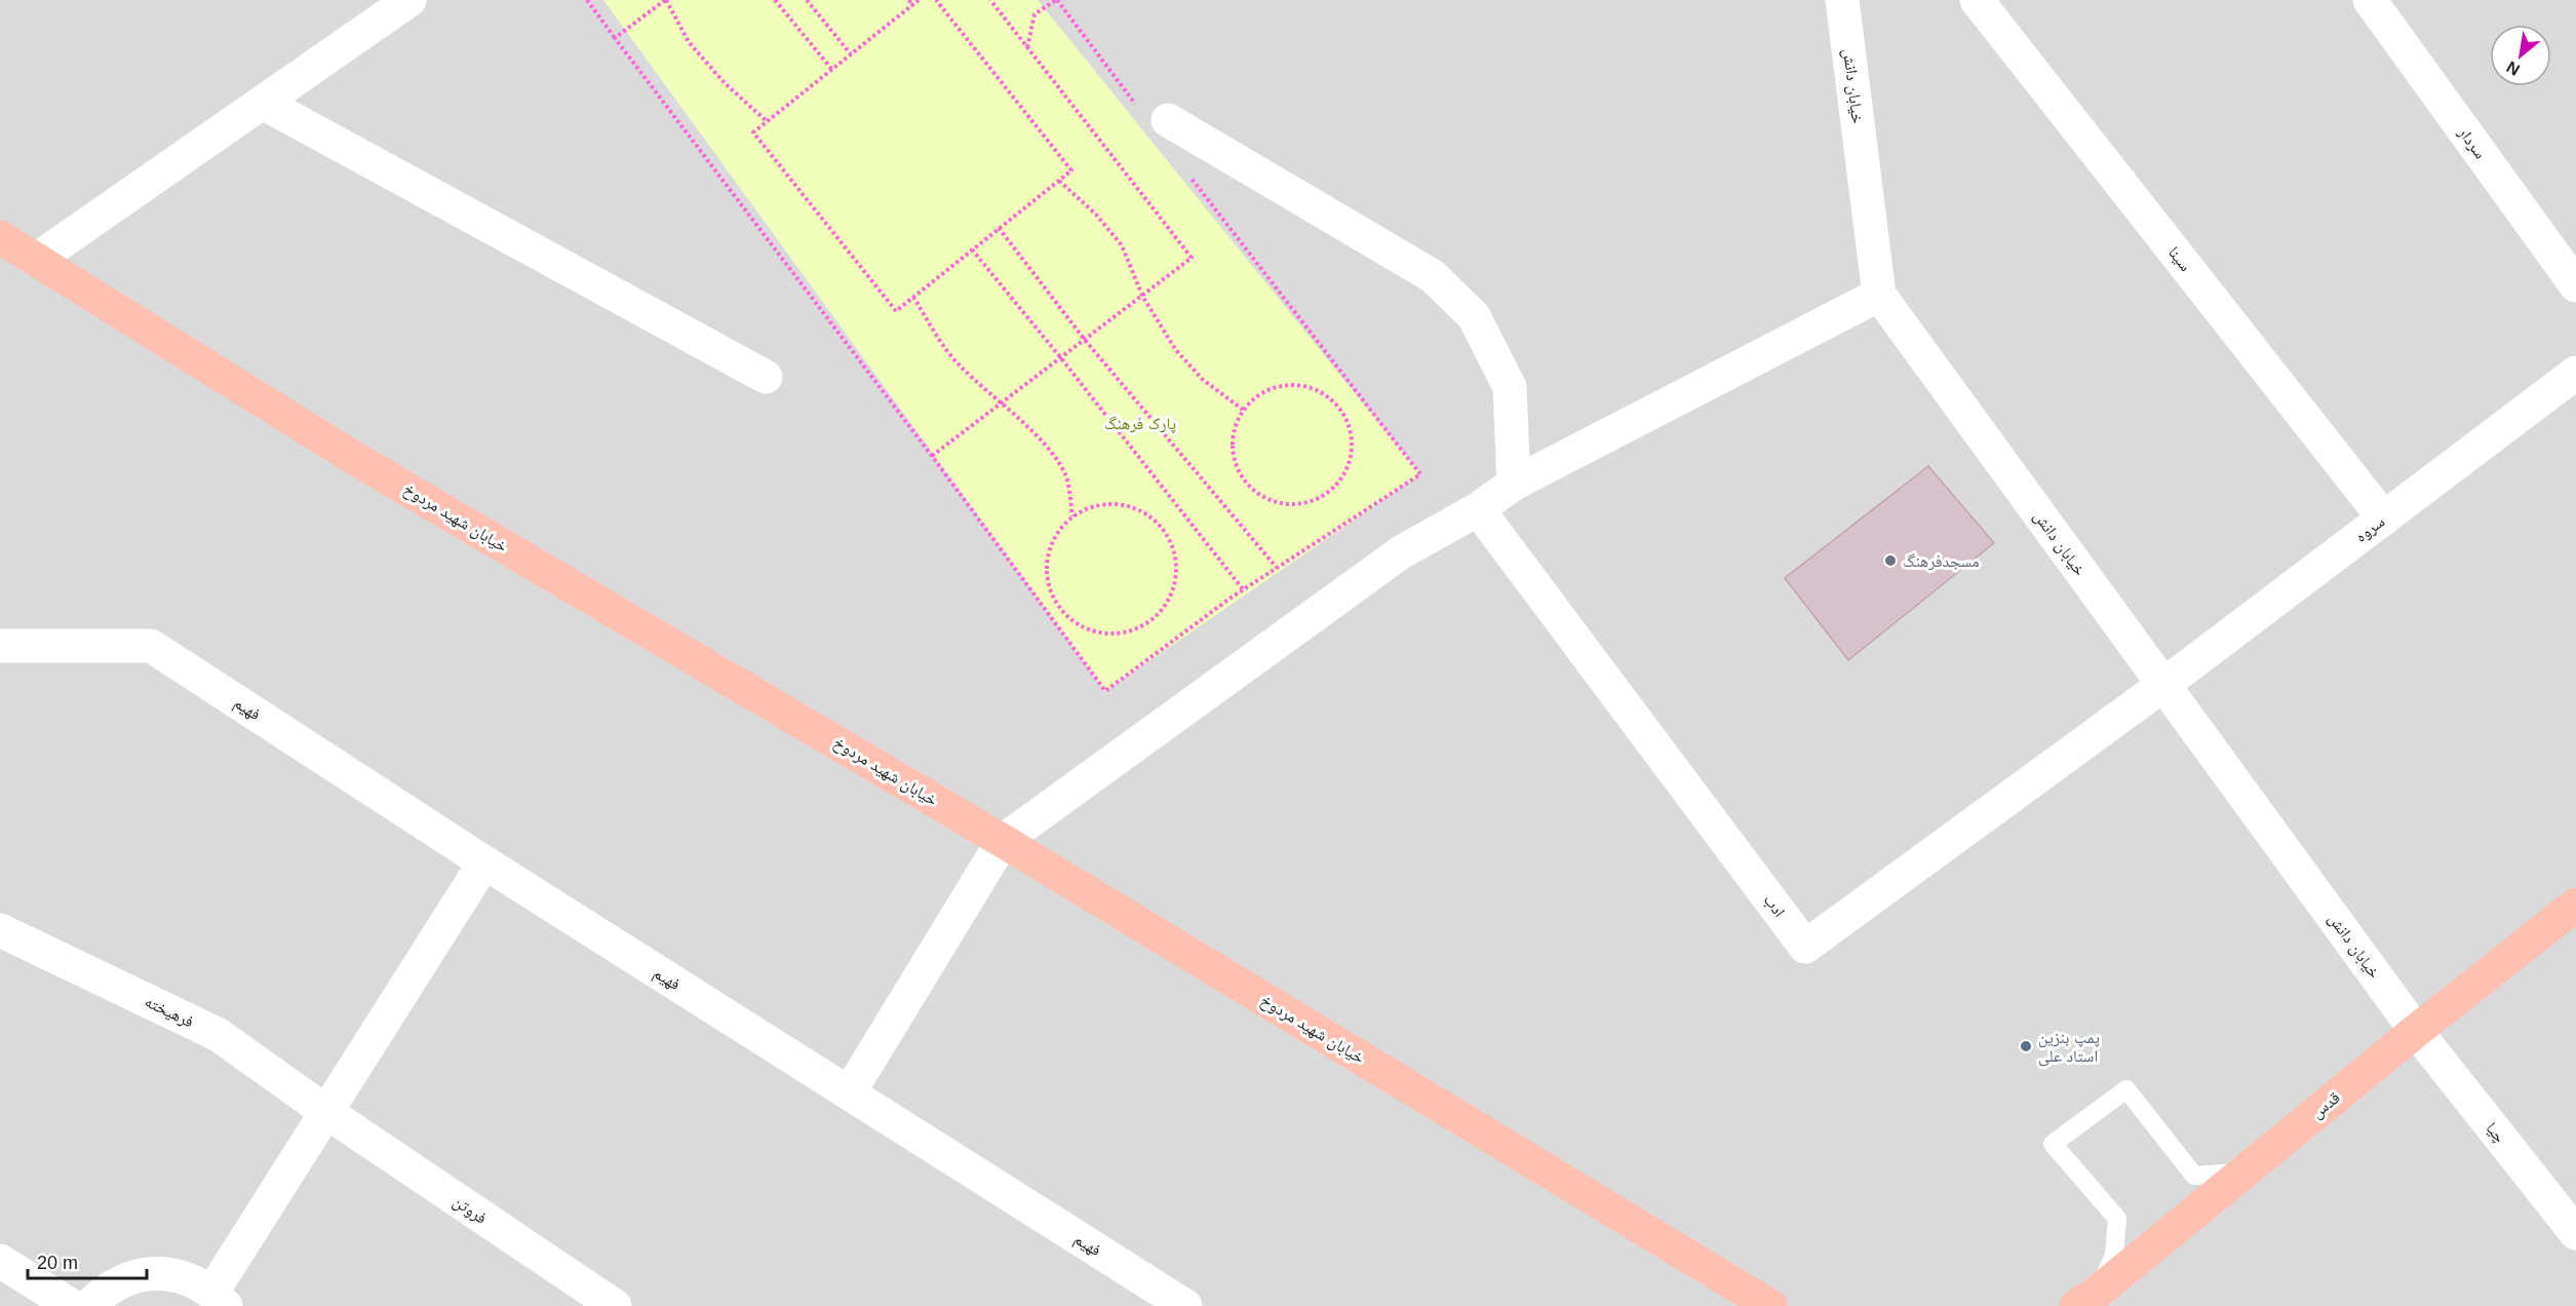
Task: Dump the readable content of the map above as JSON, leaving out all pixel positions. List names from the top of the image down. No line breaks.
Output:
{"streets":{"street":["خیابان دانش","سردار","سینا","خیابان شهید مردوخ","سروه","فهیم","ادب","فرهیخته","قدس","چیا","فروتن"]},"crossings":[["خیابان دانش","سروه"],["خیابان دانش","ادب"],["خیابان دانش","قدس"],["خیابان دانش","چیا"],["سینا","سروه"],["سروه","ادب"],["فرهیخته","فروتن"],["قدس","چیا"]],"parks":["پارک فرهنگ"],"places":["مسجدفرهنگ","پمپ بنزین استاد علی"],"scale_bar":"20 m","north":"bottom left"}
